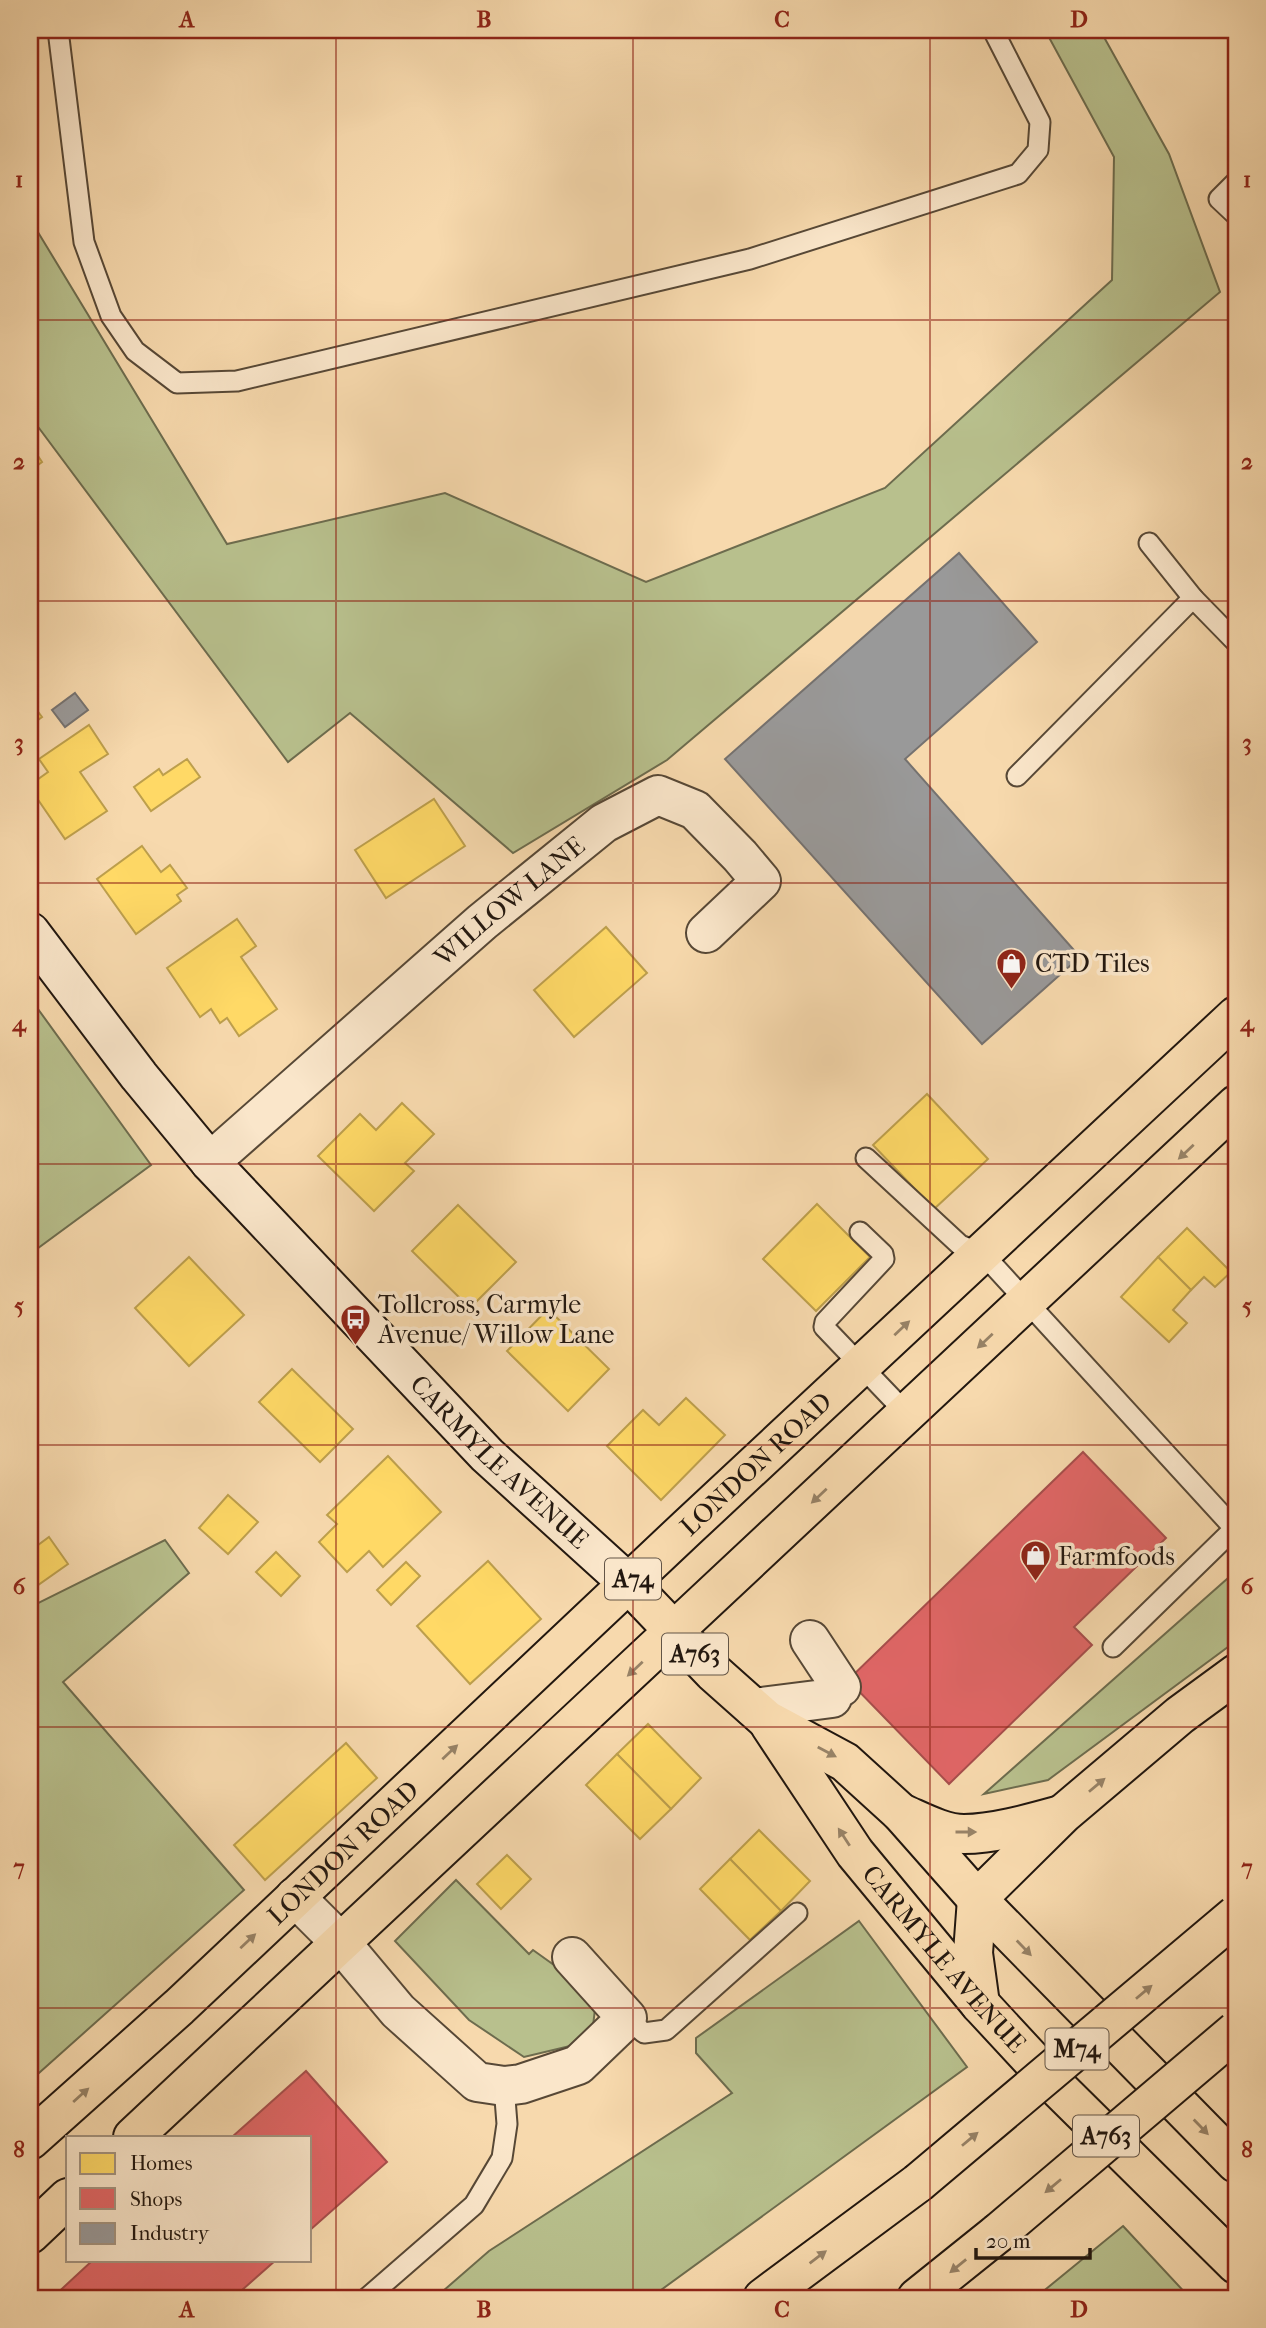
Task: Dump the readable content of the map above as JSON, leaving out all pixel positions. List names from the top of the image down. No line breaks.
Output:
{"streets":{"main road":["CARMYLE AVENUE","LONDON ROAD","A74","A763","M74"],"street":["WILLOW LANE"]},"crossings":[["WILLOW LANE","CARMYLE AVENUE"],["CARMYLE AVENUE","LONDON ROAD"],["CARMYLE AVENUE","A74"]],"places":{"shop":["CTD Tiles","Farmfoods"],"bus stop":["Tollcross, Carmyle Avenue/ Willow Lane"]},"legend":["Homes","Shops","Industry"],"scale_bar":"20 m","grid":{"columns":["A","B","C","D"],"rows":["1","2","3","4","5","6","7","8"]}}
